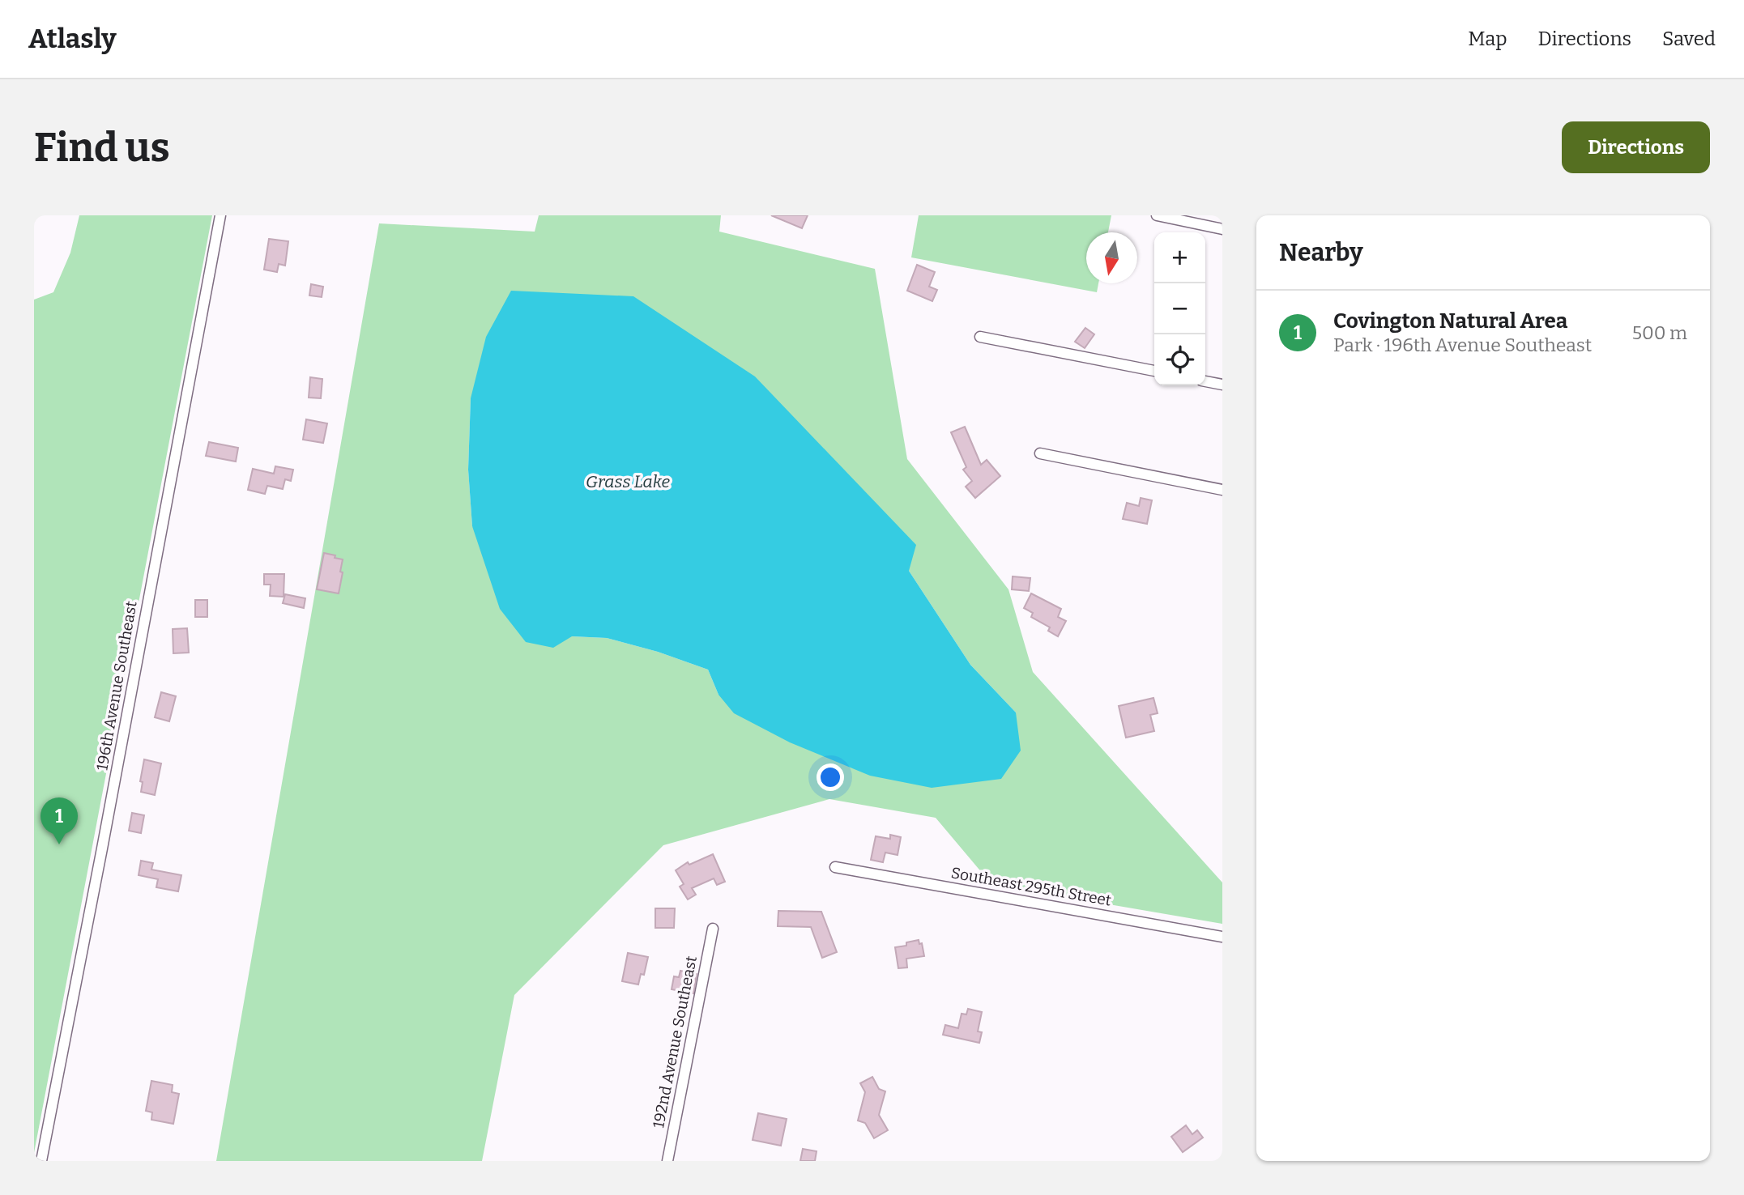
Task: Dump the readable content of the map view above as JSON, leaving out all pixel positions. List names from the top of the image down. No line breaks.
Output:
{"streets":{"street":["196th Avenue Southeast","Southeast 295th Street","192nd Avenue Southeast"]},"water":["Grass Lake"],"north":"bottom","page":{"header":"Atlasly","nav":["Map","Directions","Saved"],"buttons":"Directions","title":"Find us","heading":"Nearby","map_buttons":["+","−"],"list":[{"mark":"1","name":"Covington Natural Area","note":"Park · 196th Avenue Southeast","value":"500 m"}],"pins":"1"}}
